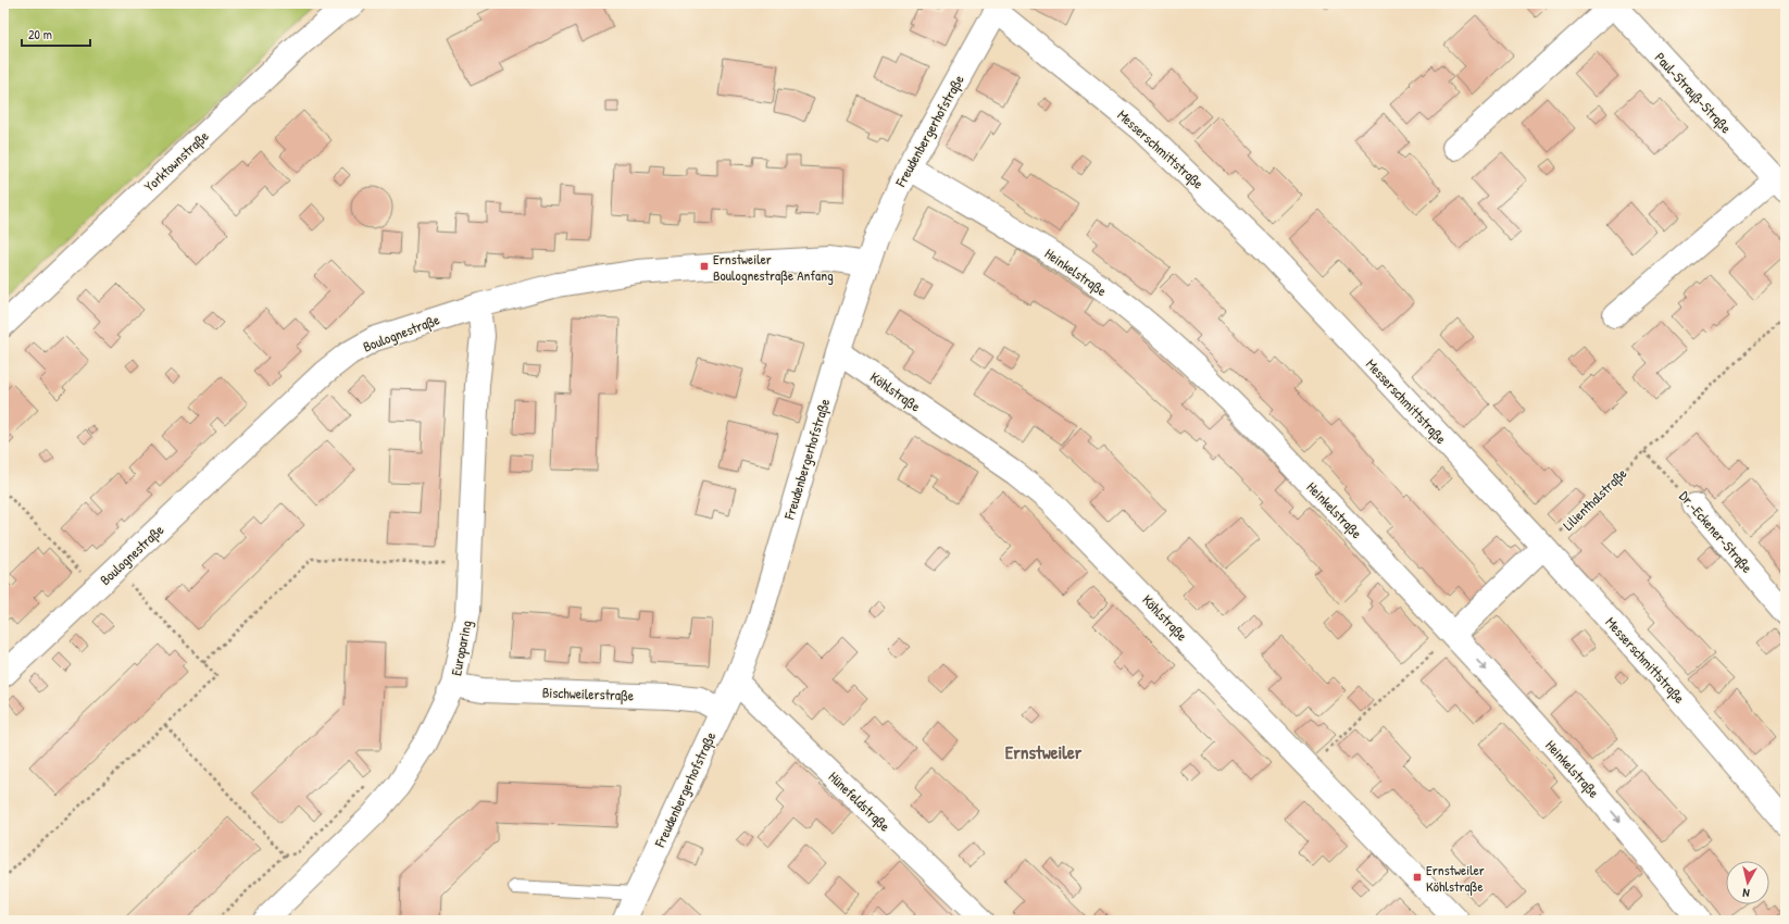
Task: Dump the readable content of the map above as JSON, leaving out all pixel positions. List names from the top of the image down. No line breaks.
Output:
{"streets":{"street":["Paul-Strauß-Straße","Freudenbergerhofstraße","Messerschmittstraße","Yorktownstraße","Heinkelstraße","Boulognestraße","Köhlstraße","Dr.-Eckener-Straße","Europaring","Bischweilerstraße","Hünefeldstraße"],"path":["Lilienthalstraße"]},"crossings":[["Freudenbergerhofstraße","Messerschmittstraße"],["Freudenbergerhofstraße","Heinkelstraße"],["Freudenbergerhofstraße","Boulognestraße"],["Freudenbergerhofstraße","Köhlstraße"],["Freudenbergerhofstraße","Bischweilerstraße"],["Freudenbergerhofstraße","Hünefeldstraße"],["Messerschmittstraße","Lilienthalstraße"],["Boulognestraße","Europaring"],["Lilienthalstraße","Dr.-Eckener-Straße"],["Europaring","Bischweilerstraße"]],"districts":["Ernstweiler"],"places":{"transit":["Ernstweiler Boulognestraße Anfang","Ernstweiler Köhlstraße"]},"scale_bar":"20 m","north":"bottom"}
